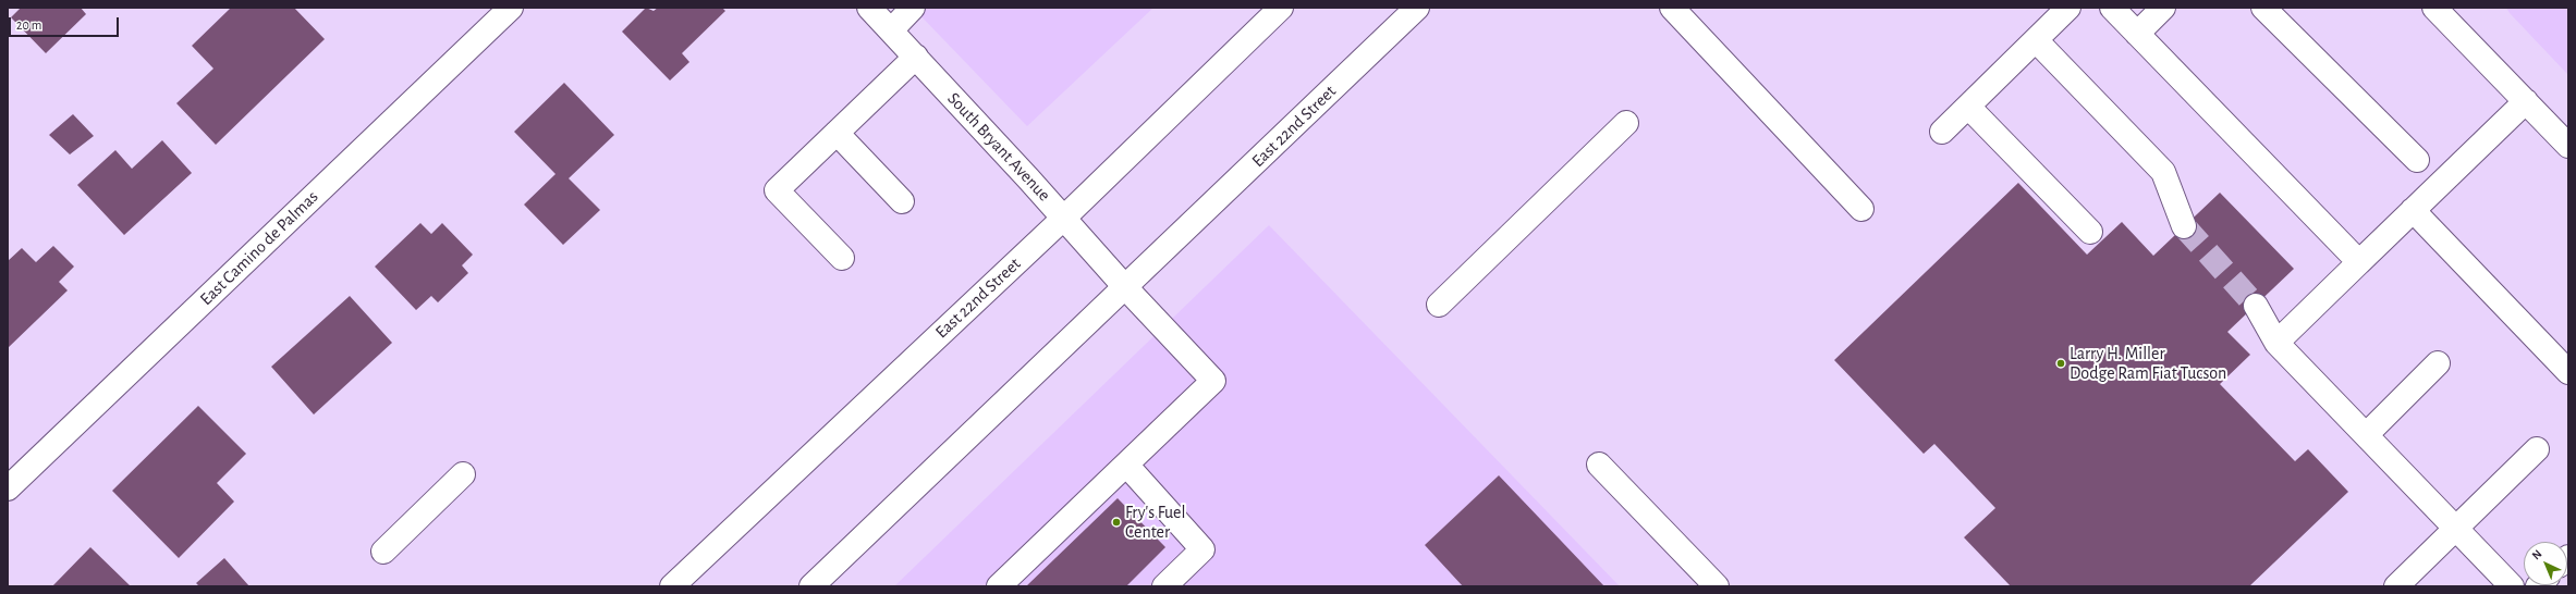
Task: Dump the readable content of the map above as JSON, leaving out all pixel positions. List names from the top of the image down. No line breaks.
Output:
{"streets":{"main road":["East 22nd Street","South Bryant Avenue","East Camino de Palmas"]},"crossings":[["East 22nd Street","South Bryant Avenue"]],"places":["Larry H. Miller Dodge Ram Fiat Tucson","Fry's Fuel Center"],"scale_bar":"20 m","north":"top left"}
